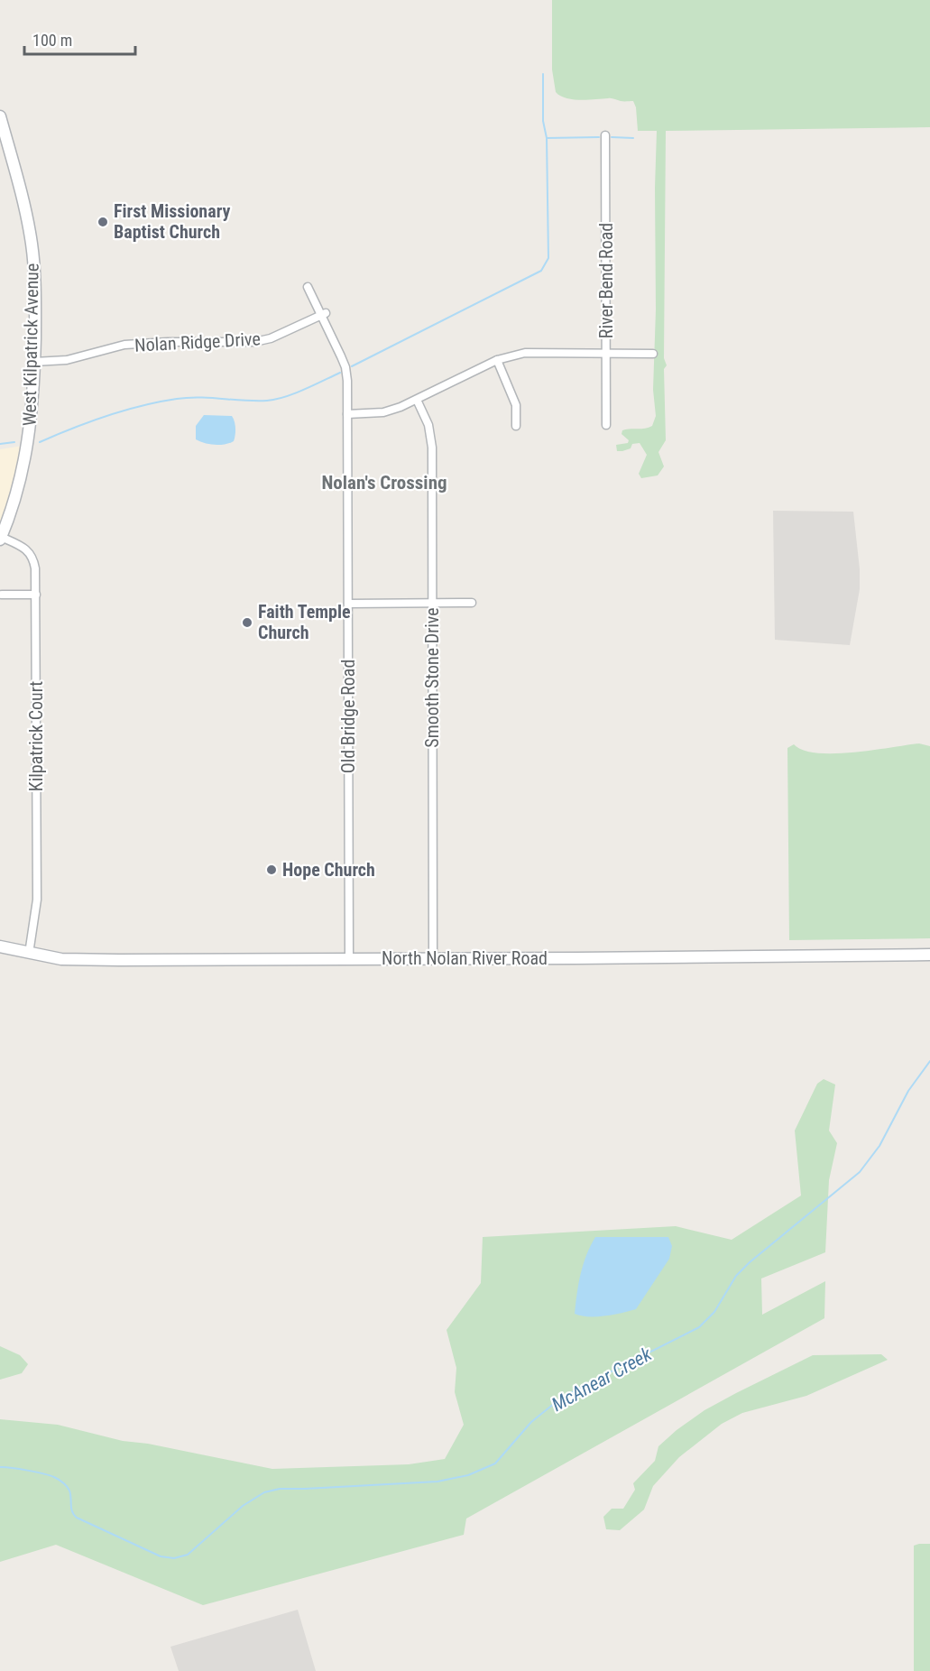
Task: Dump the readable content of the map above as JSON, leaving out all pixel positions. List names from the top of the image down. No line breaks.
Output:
{"streets":{"main road":["West Kilpatrick Avenue","North Nolan River Road"],"street":["River Bend Road","Nolan Ridge Drive","Smooth Stone Drive","Old Bridge Road","Kilpatrick Court"]},"crossings":[["Nolan Ridge Drive","West Kilpatrick Avenue"],["Nolan Ridge Drive","Old Bridge Road"],["West Kilpatrick Avenue","Kilpatrick Court"],["Smooth Stone Drive","North Nolan River Road"],["Old Bridge Road","North Nolan River Road"],["Kilpatrick Court","North Nolan River Road"]],"districts":["Nolan's Crossing"],"water":["McAnear Creek"],"places":["First Missionary Baptist Church","Faith Temple Church","Hope Church"],"scale_bar":"100 m"}
